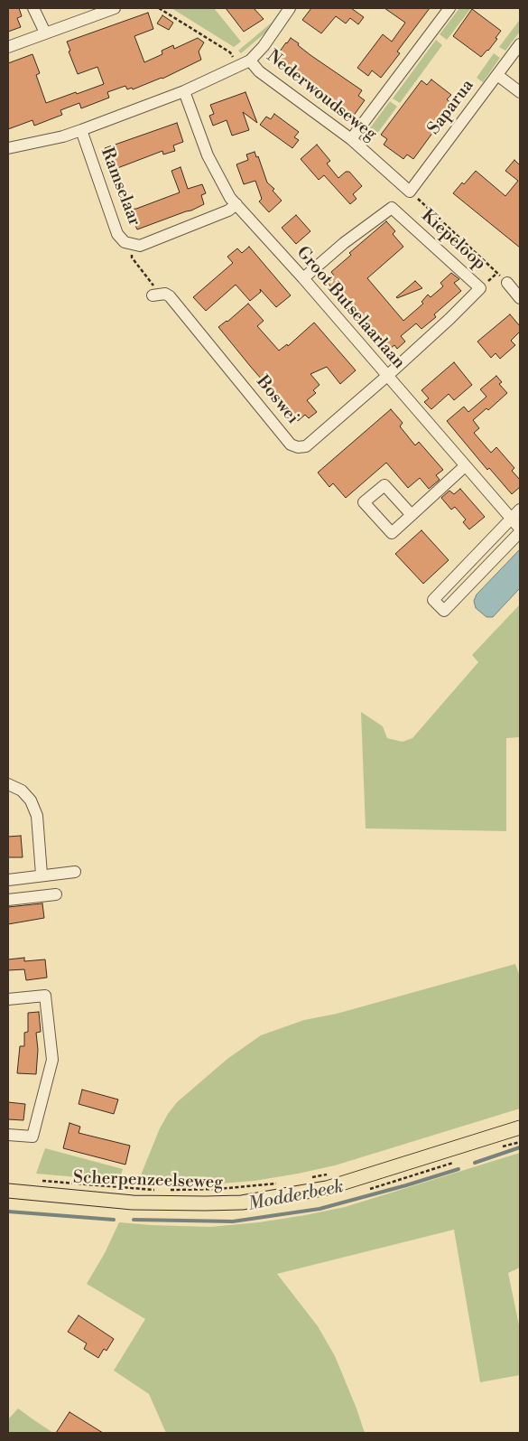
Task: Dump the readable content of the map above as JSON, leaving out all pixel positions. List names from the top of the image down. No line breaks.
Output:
{"streets":{"main road":["Scherpenzeelseweg"],"street":["Nederwoudseweg","Saparua","Ramselaar","Kiepeloop","Groot Butselaarlaan","Boswei"]},"crossings":[["Nederwoudseweg","Saparua"],["Nederwoudseweg","Ramselaar"],["Nederwoudseweg","Groot Butselaarlaan"],["Ramselaar","Groot Butselaarlaan"],["Kiepeloop","Groot Butselaarlaan"],["Kiepeloop","Boswei"],["Groot Butselaarlaan","Boswei"]],"water":["Modderbeek"]}
